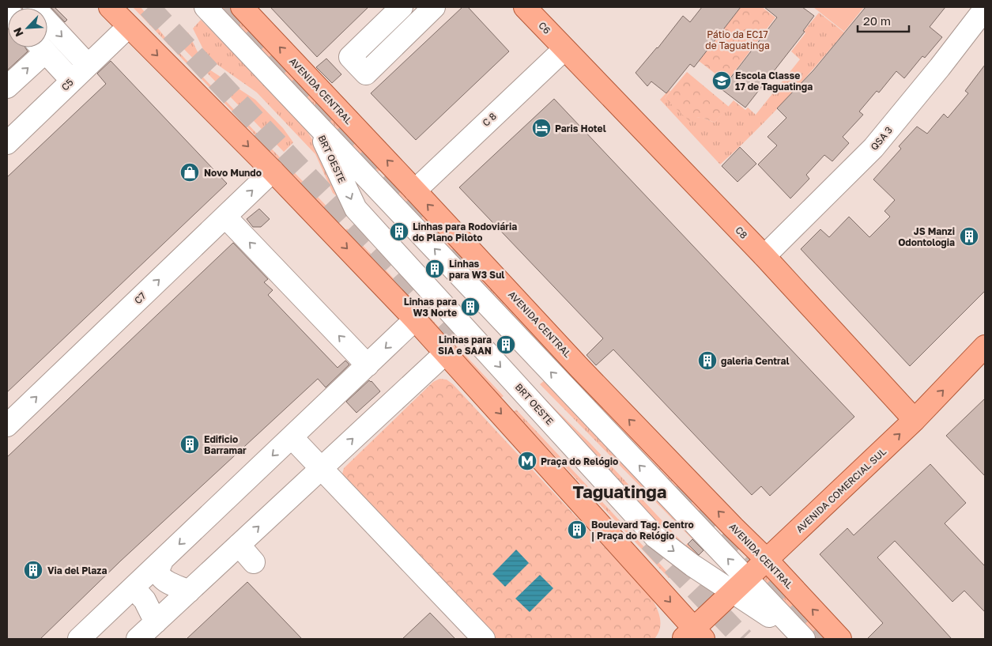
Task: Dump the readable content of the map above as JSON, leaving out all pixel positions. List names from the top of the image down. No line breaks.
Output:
{"streets":{"main road":["C6","AVENIDA CENTRAL","C8","AVENIDA COMERCIAL SUL"],"street":["C5","C 8","QSA 3","BRT OESTE","C7"]},"crossings":[["C6","C 8"],["C6","C8"],["AVENIDA CENTRAL","C 8"],["AVENIDA CENTRAL","BRT OESTE"],["AVENIDA CENTRAL","AVENIDA COMERCIAL SUL"],["C 8","C8"],["QSA 3","C8"],["BRT OESTE","AVENIDA COMERCIAL SUL"],["C8","AVENIDA COMERCIAL SUL"]],"one_way":["C7","AVENIDA COMERCIAL SUL"],"districts":["Taguatinga"],"parks":["Pátio da EC17 de Taguatinga"],"places":{"school or university":["Escola Classe 17 de Taguatinga"],"hotel":["Paris Hotel"],"shop":["Novo Mundo"],"building":["Linhas para Rodoviária do Plano Piloto","JS Manzi Odontologia","Linhas para W3 Sul","Linhas para W3 Norte","Linhas para SIA e SAAN","galeria Central","Edificio Barramar","Boulevard Tag. Centro | Praça do Relógio","Via del Plaza"],"metro station":["Praça do Relógio"]},"scale_bar":"20 m","north":"bottom left"}
